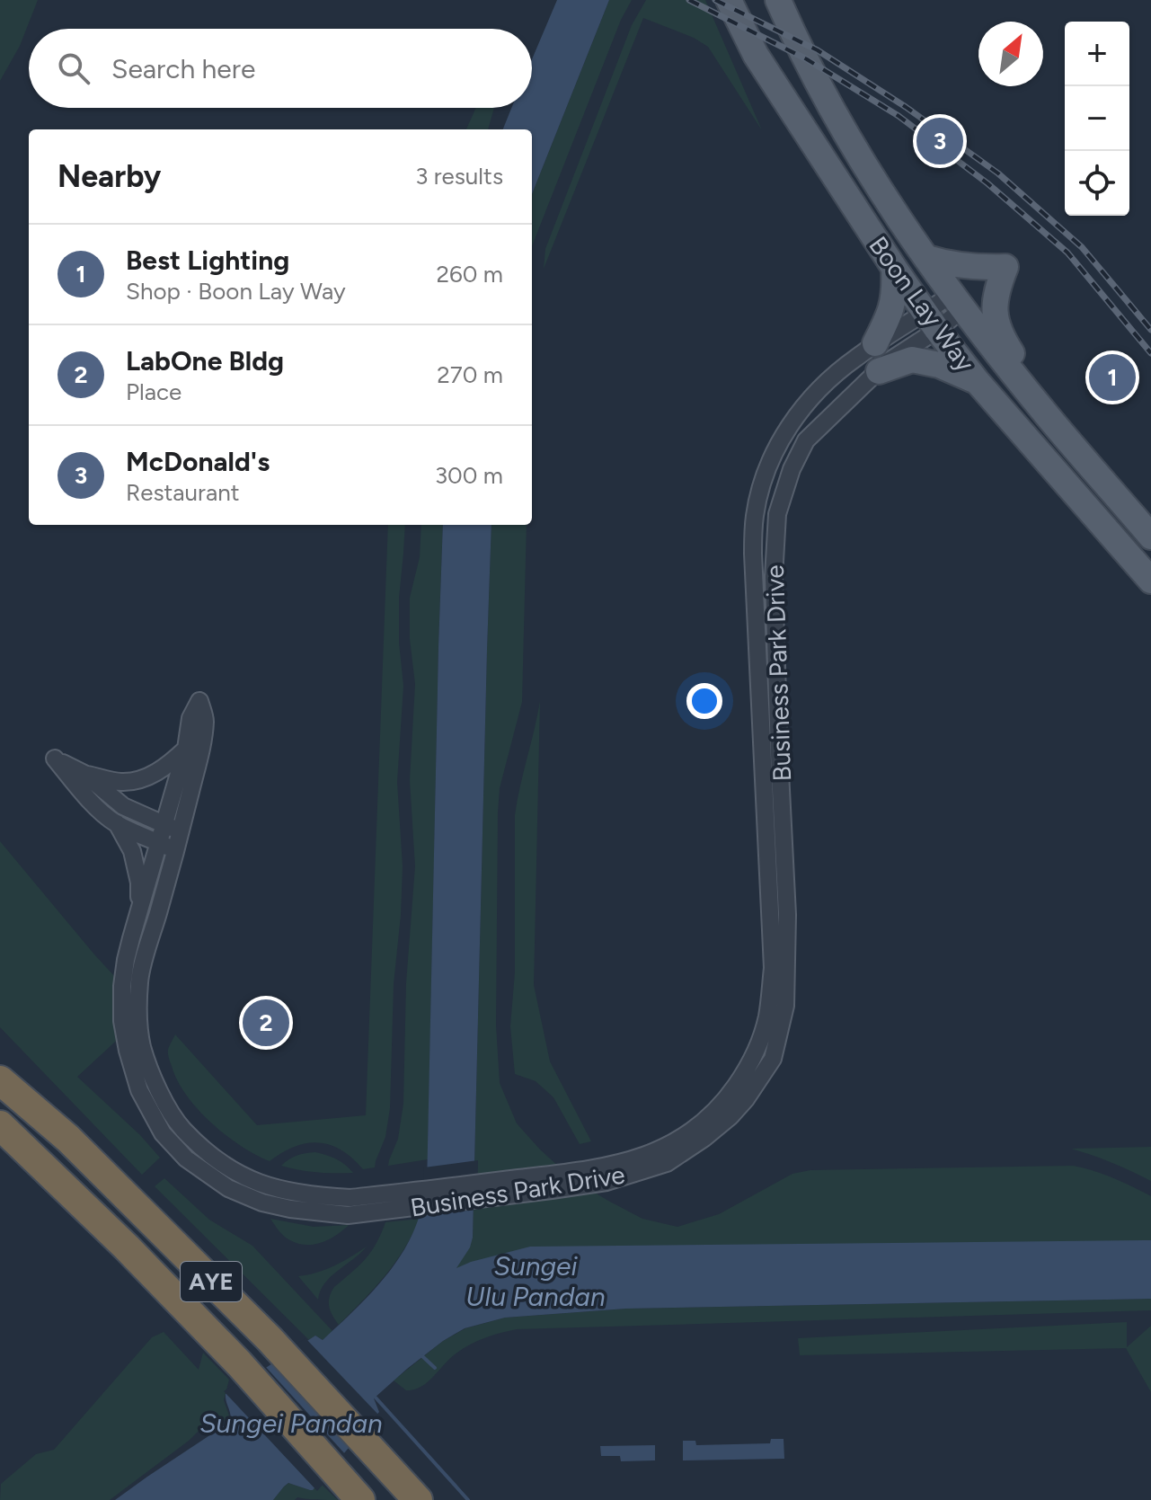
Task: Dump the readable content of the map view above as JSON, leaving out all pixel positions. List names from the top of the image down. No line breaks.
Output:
{"streets":{"highway":["AYE"],"main road":["Boon Lay Way"],"street":["Business Park Drive"]},"crossings":[["Boon Lay Way","Business Park Drive"]],"water":["Sungei Ulu Pandan","Sungei Pandan"],"north":"top right","page":{"map_buttons":["+","−"],"search":"Search here","pins":["3","1","2"],"heading":["Nearby","3 results"],"list":[{"mark":"1","name":"Best Lighting","note":"Shop · Boon Lay Way","value":"260 m"},{"mark":"2","name":"LabOne Bldg","note":"Place","value":"270 m"},{"mark":"3","name":"McDonald's","note":"Restaurant","value":"300 m"}]}}
